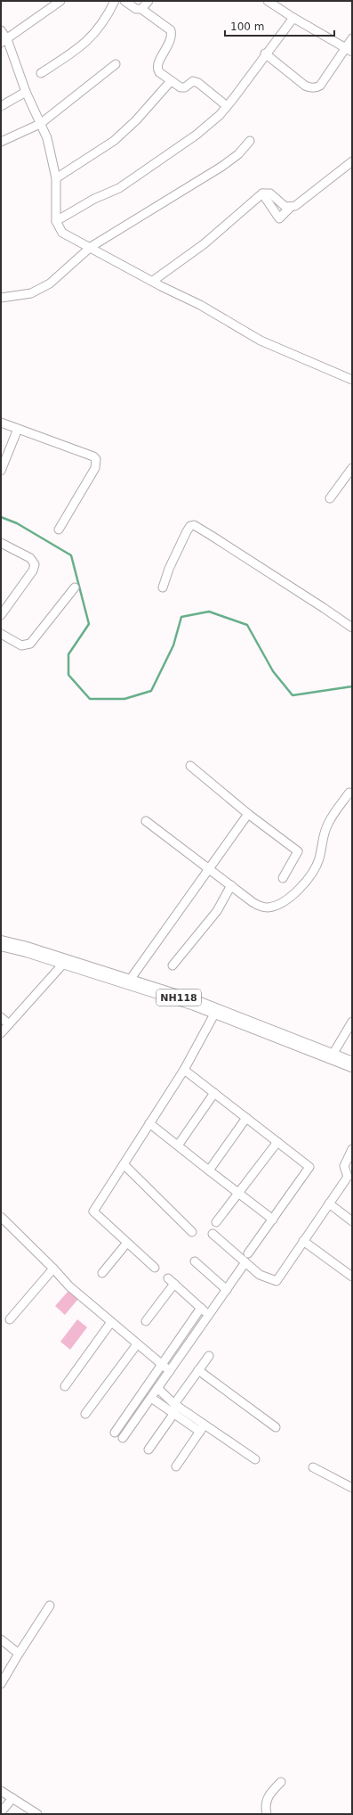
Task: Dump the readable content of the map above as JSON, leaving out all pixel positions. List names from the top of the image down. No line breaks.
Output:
{"streets":{"highway":["NH118"]},"scale_bar":"100 m"}
